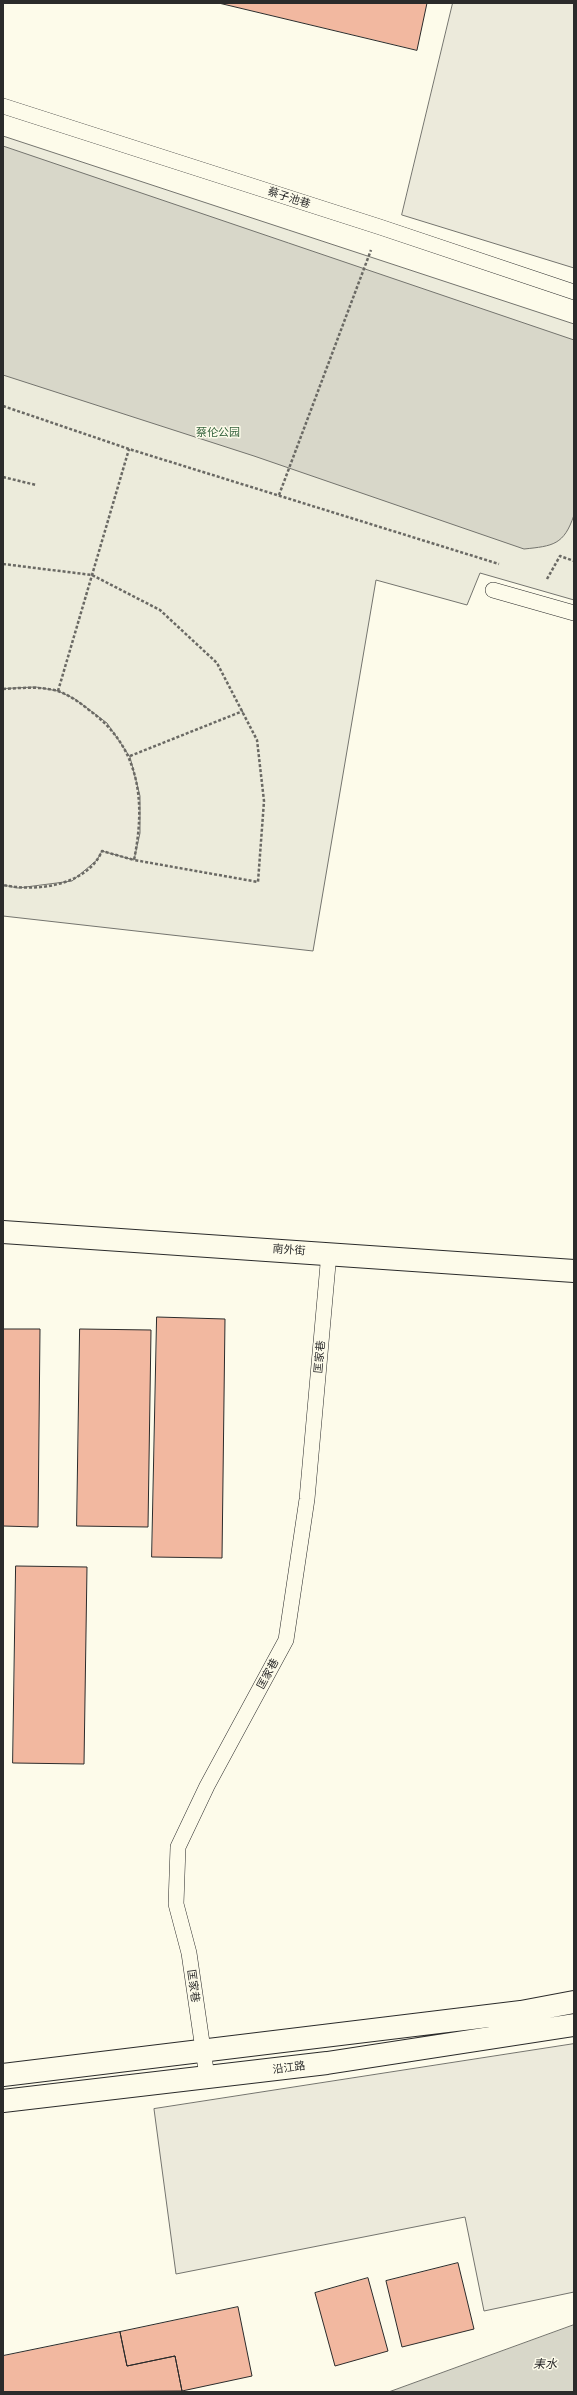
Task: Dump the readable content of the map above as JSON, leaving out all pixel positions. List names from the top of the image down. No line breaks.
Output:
{"streets":{"street":["南外街","沿江路"],"lane":["蔡子池巷","匡家巷"]},"crossings":[["南外街","匡家巷"],["匡家巷","沿江路"]],"water":["耒水"],"parks":["蔡伦公园"]}
